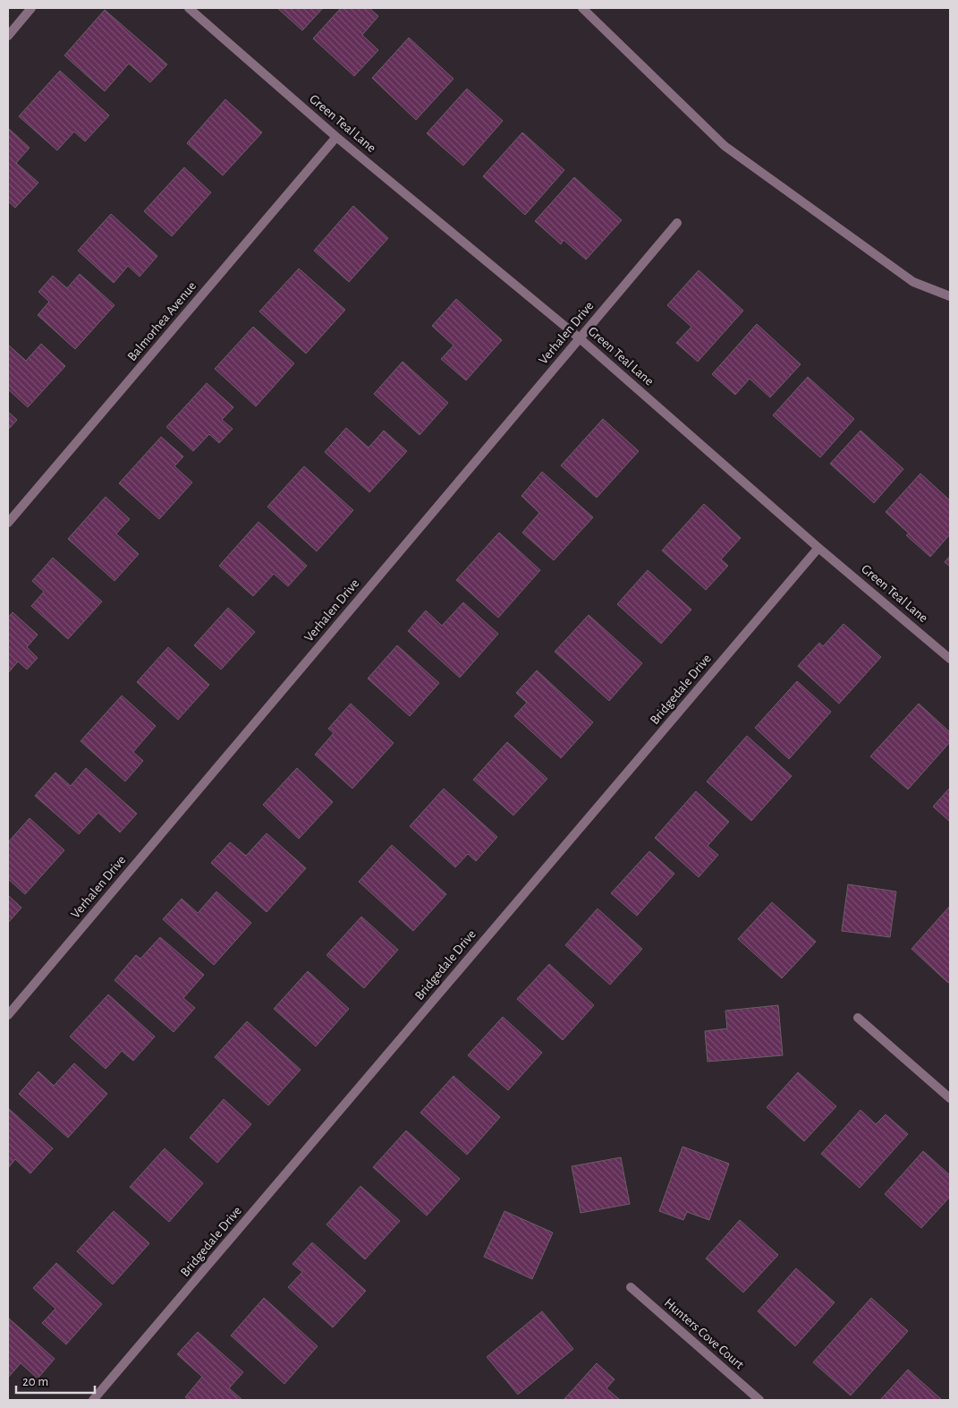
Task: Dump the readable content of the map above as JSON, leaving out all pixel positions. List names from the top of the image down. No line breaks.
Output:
{"streets":{"street":["Green Teal Lane","Balmorhea Avenue","Verhalen Drive","Bridgedale Drive","Hunters Cove Court"]},"crossings":[["Green Teal Lane","Balmorhea Avenue"],["Green Teal Lane","Verhalen Drive"],["Green Teal Lane","Bridgedale Drive"]],"scale_bar":"20 m"}
